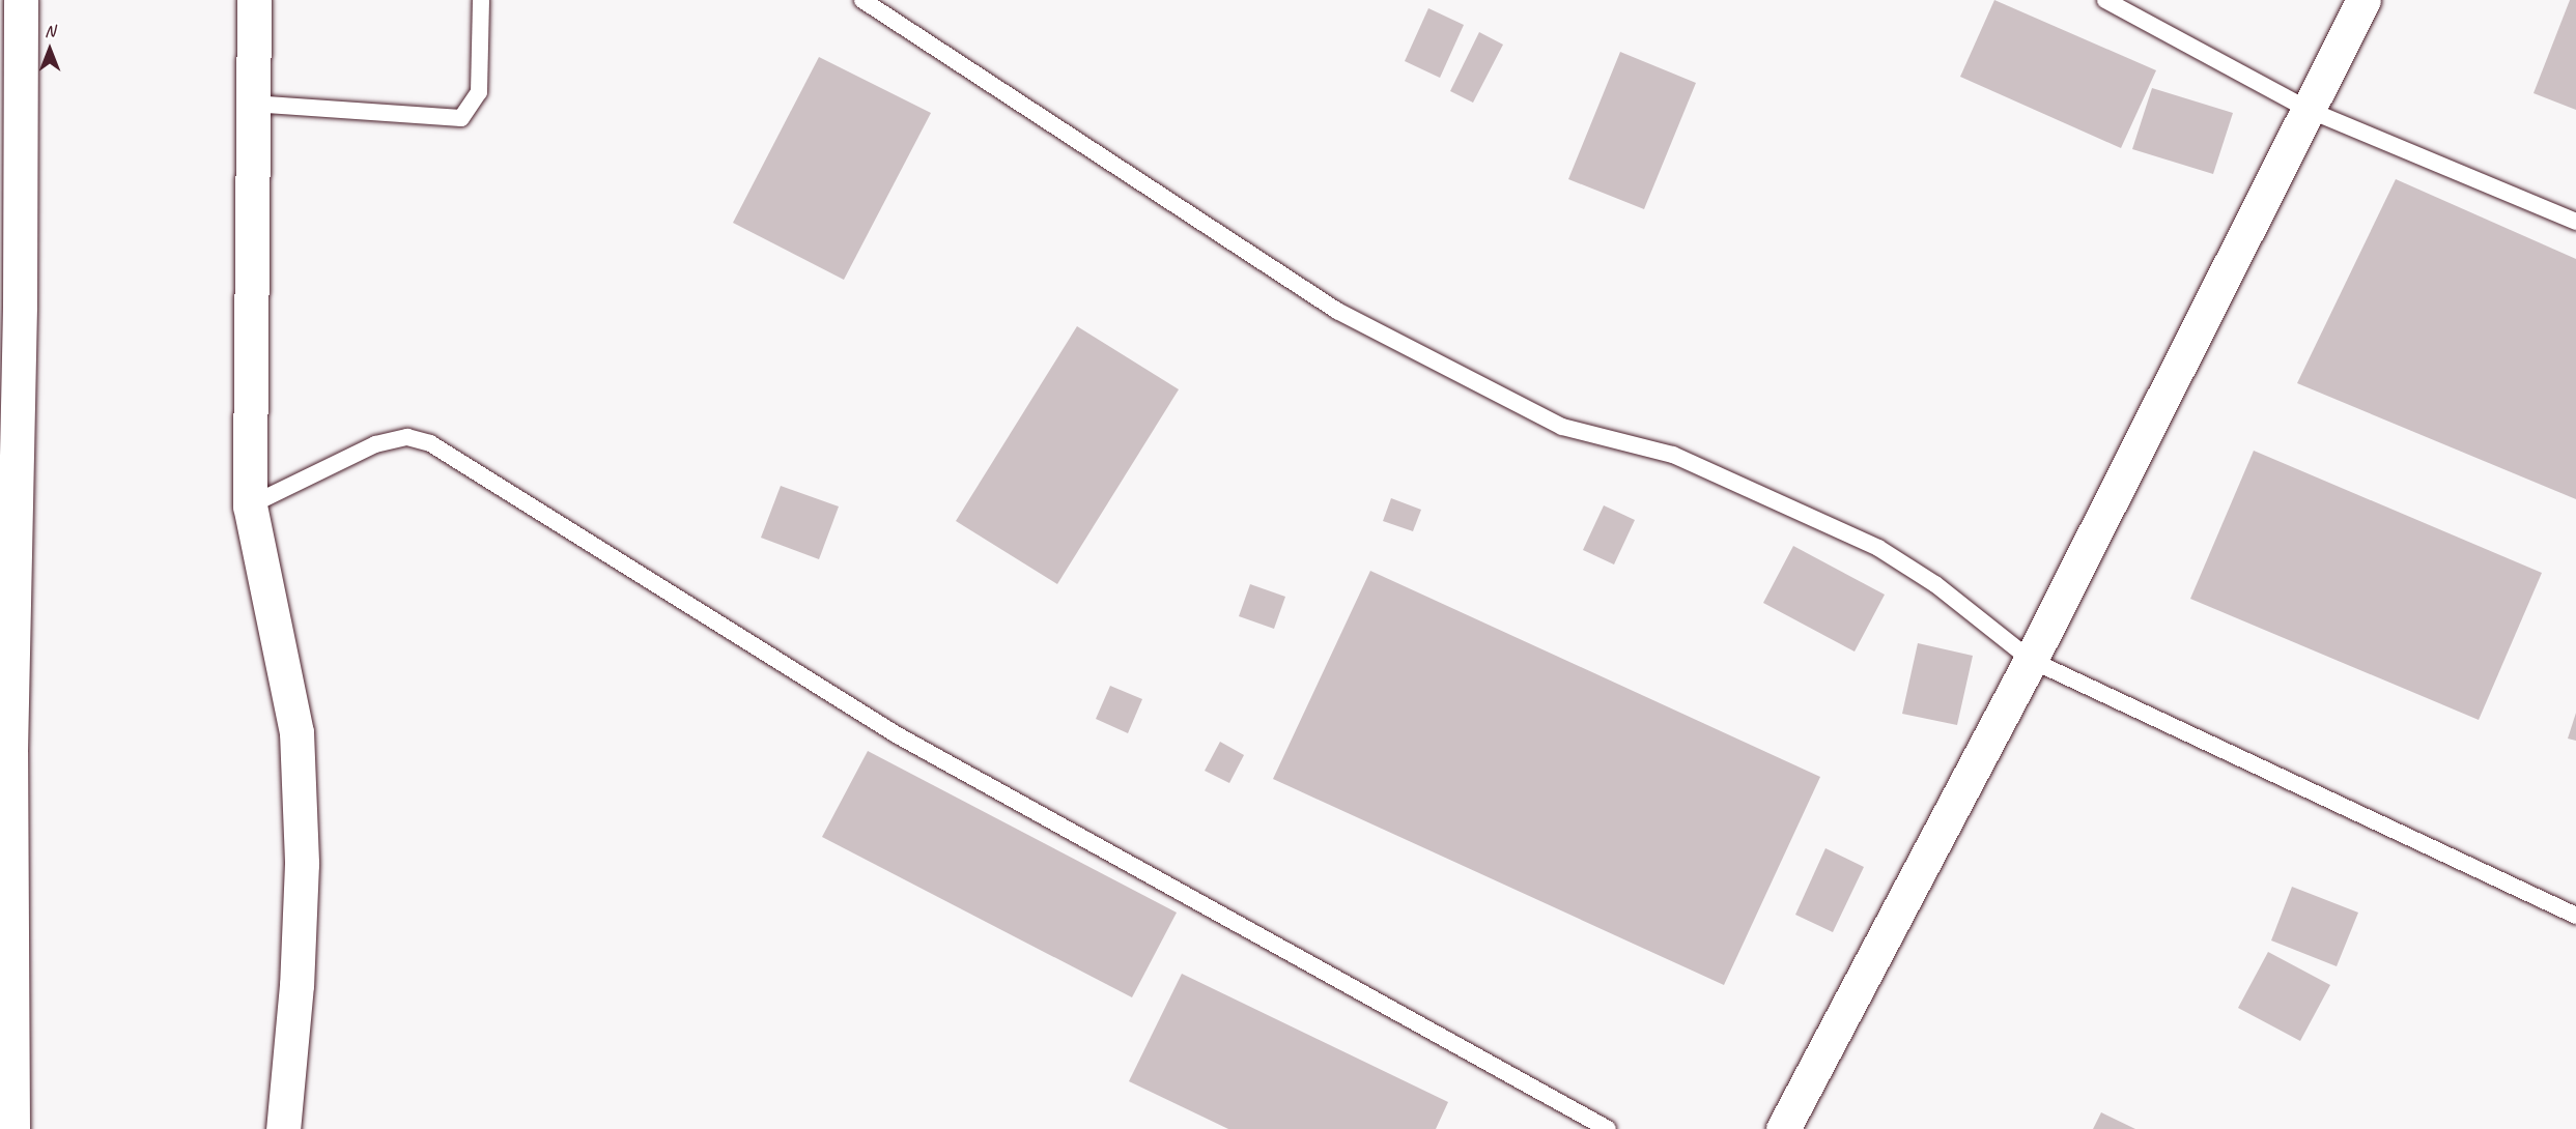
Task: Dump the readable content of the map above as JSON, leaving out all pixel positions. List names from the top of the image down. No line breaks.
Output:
{"north":"top"}
